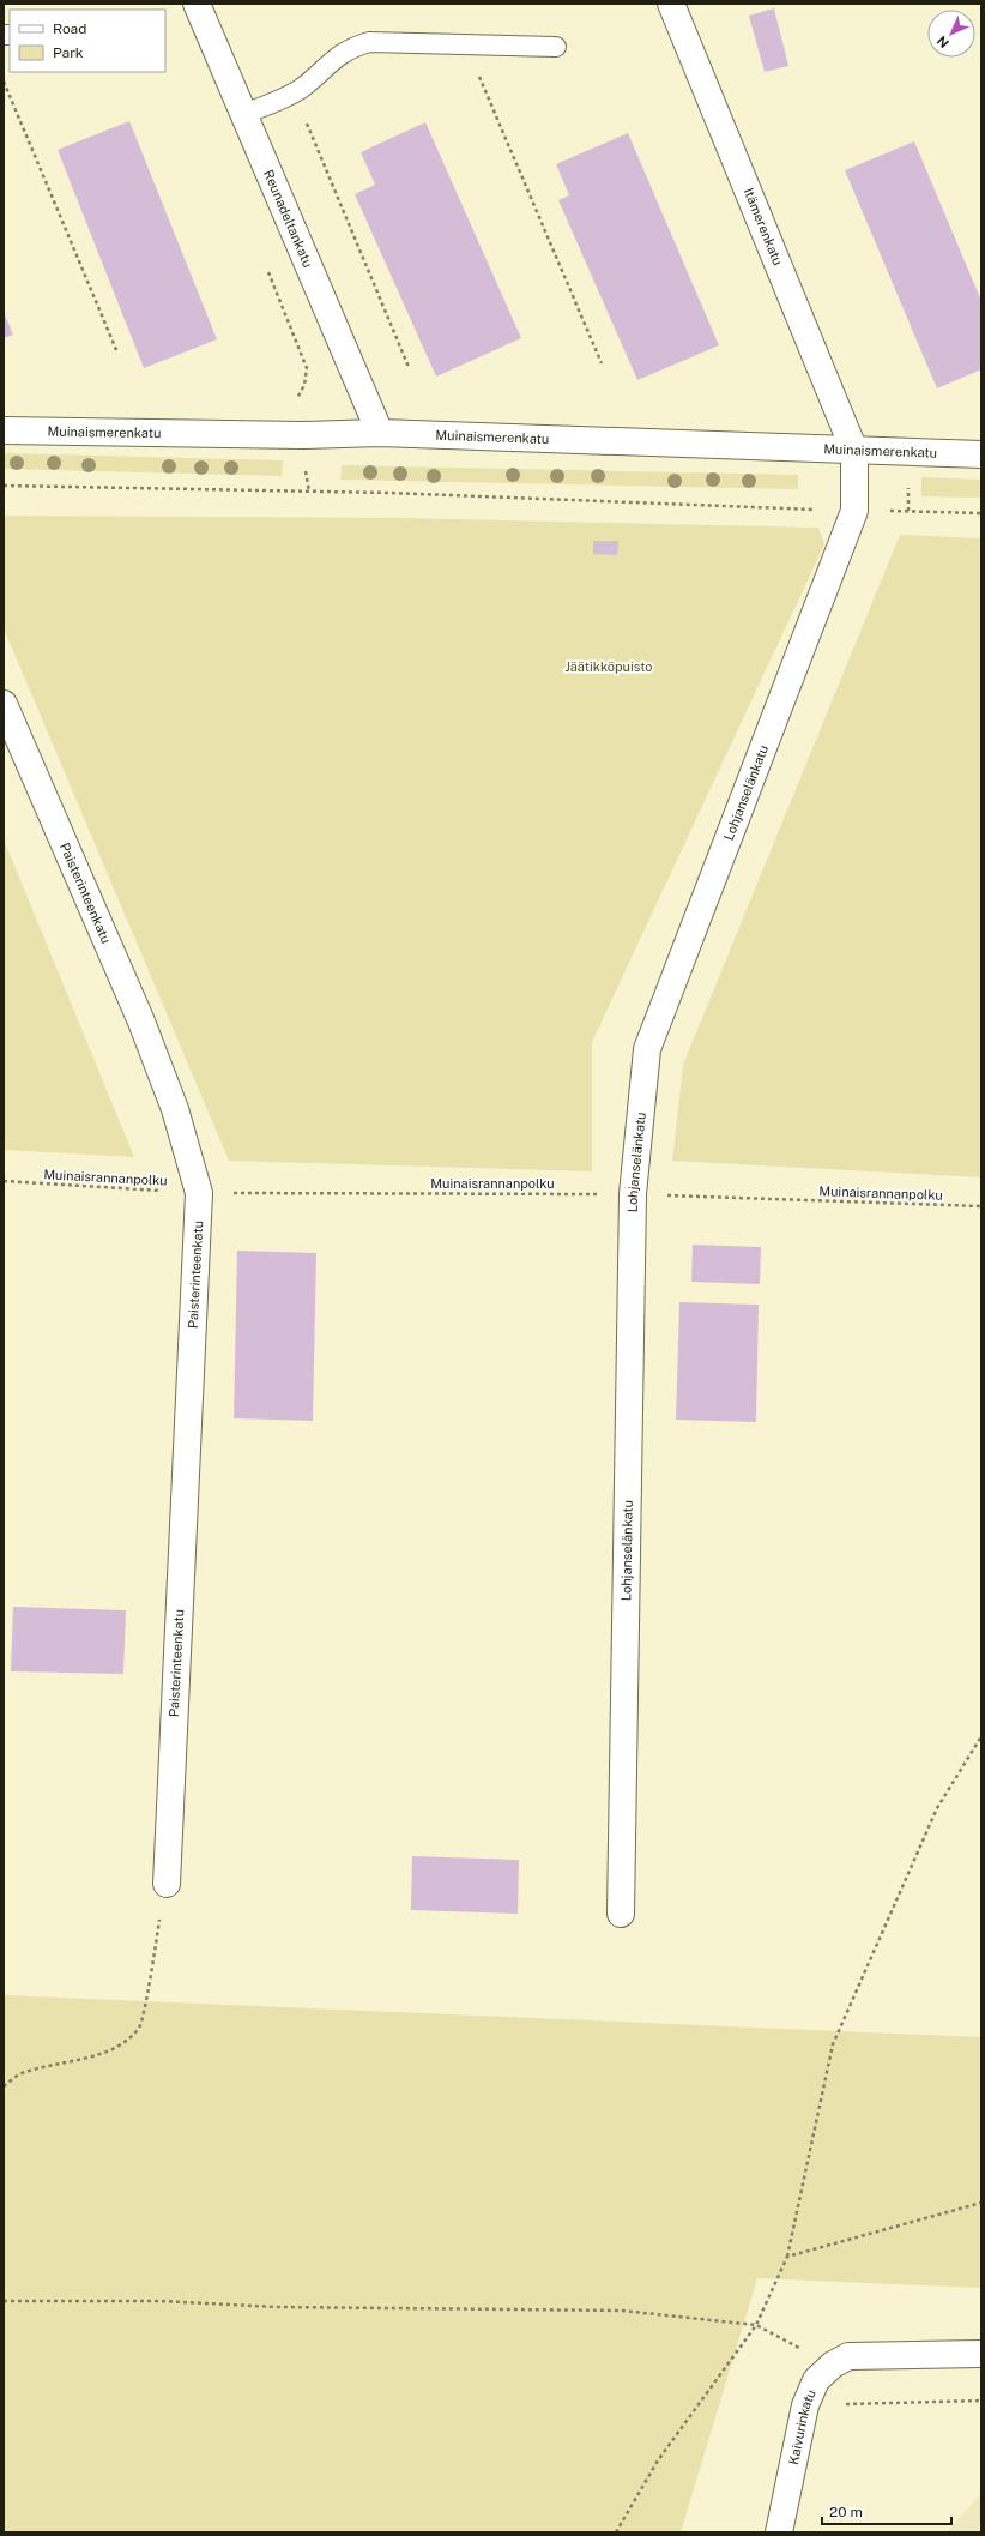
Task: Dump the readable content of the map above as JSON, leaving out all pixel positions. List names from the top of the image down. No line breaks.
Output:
{"streets":{"street":["Reunadeltankatu","Itämerenkatu","Muinaismerenkatu","Lohjanselänkatu","Paisterinteenkatu","Kaivurinkatu"],"path":["Muinaisrannanpolku"]},"crossings":[["Reunadeltankatu","Muinaismerenkatu"],["Itämerenkatu","Muinaismerenkatu"],["Itämerenkatu","Lohjanselänkatu"],["Muinaismerenkatu","Lohjanselänkatu"],["Lohjanselänkatu","Muinaisrannanpolku"],["Paisterinteenkatu","Muinaisrannanpolku"]],"parks":["Jäätikköpuisto"],"legend":["Road","Park"],"scale_bar":"20 m","north":"bottom left"}
